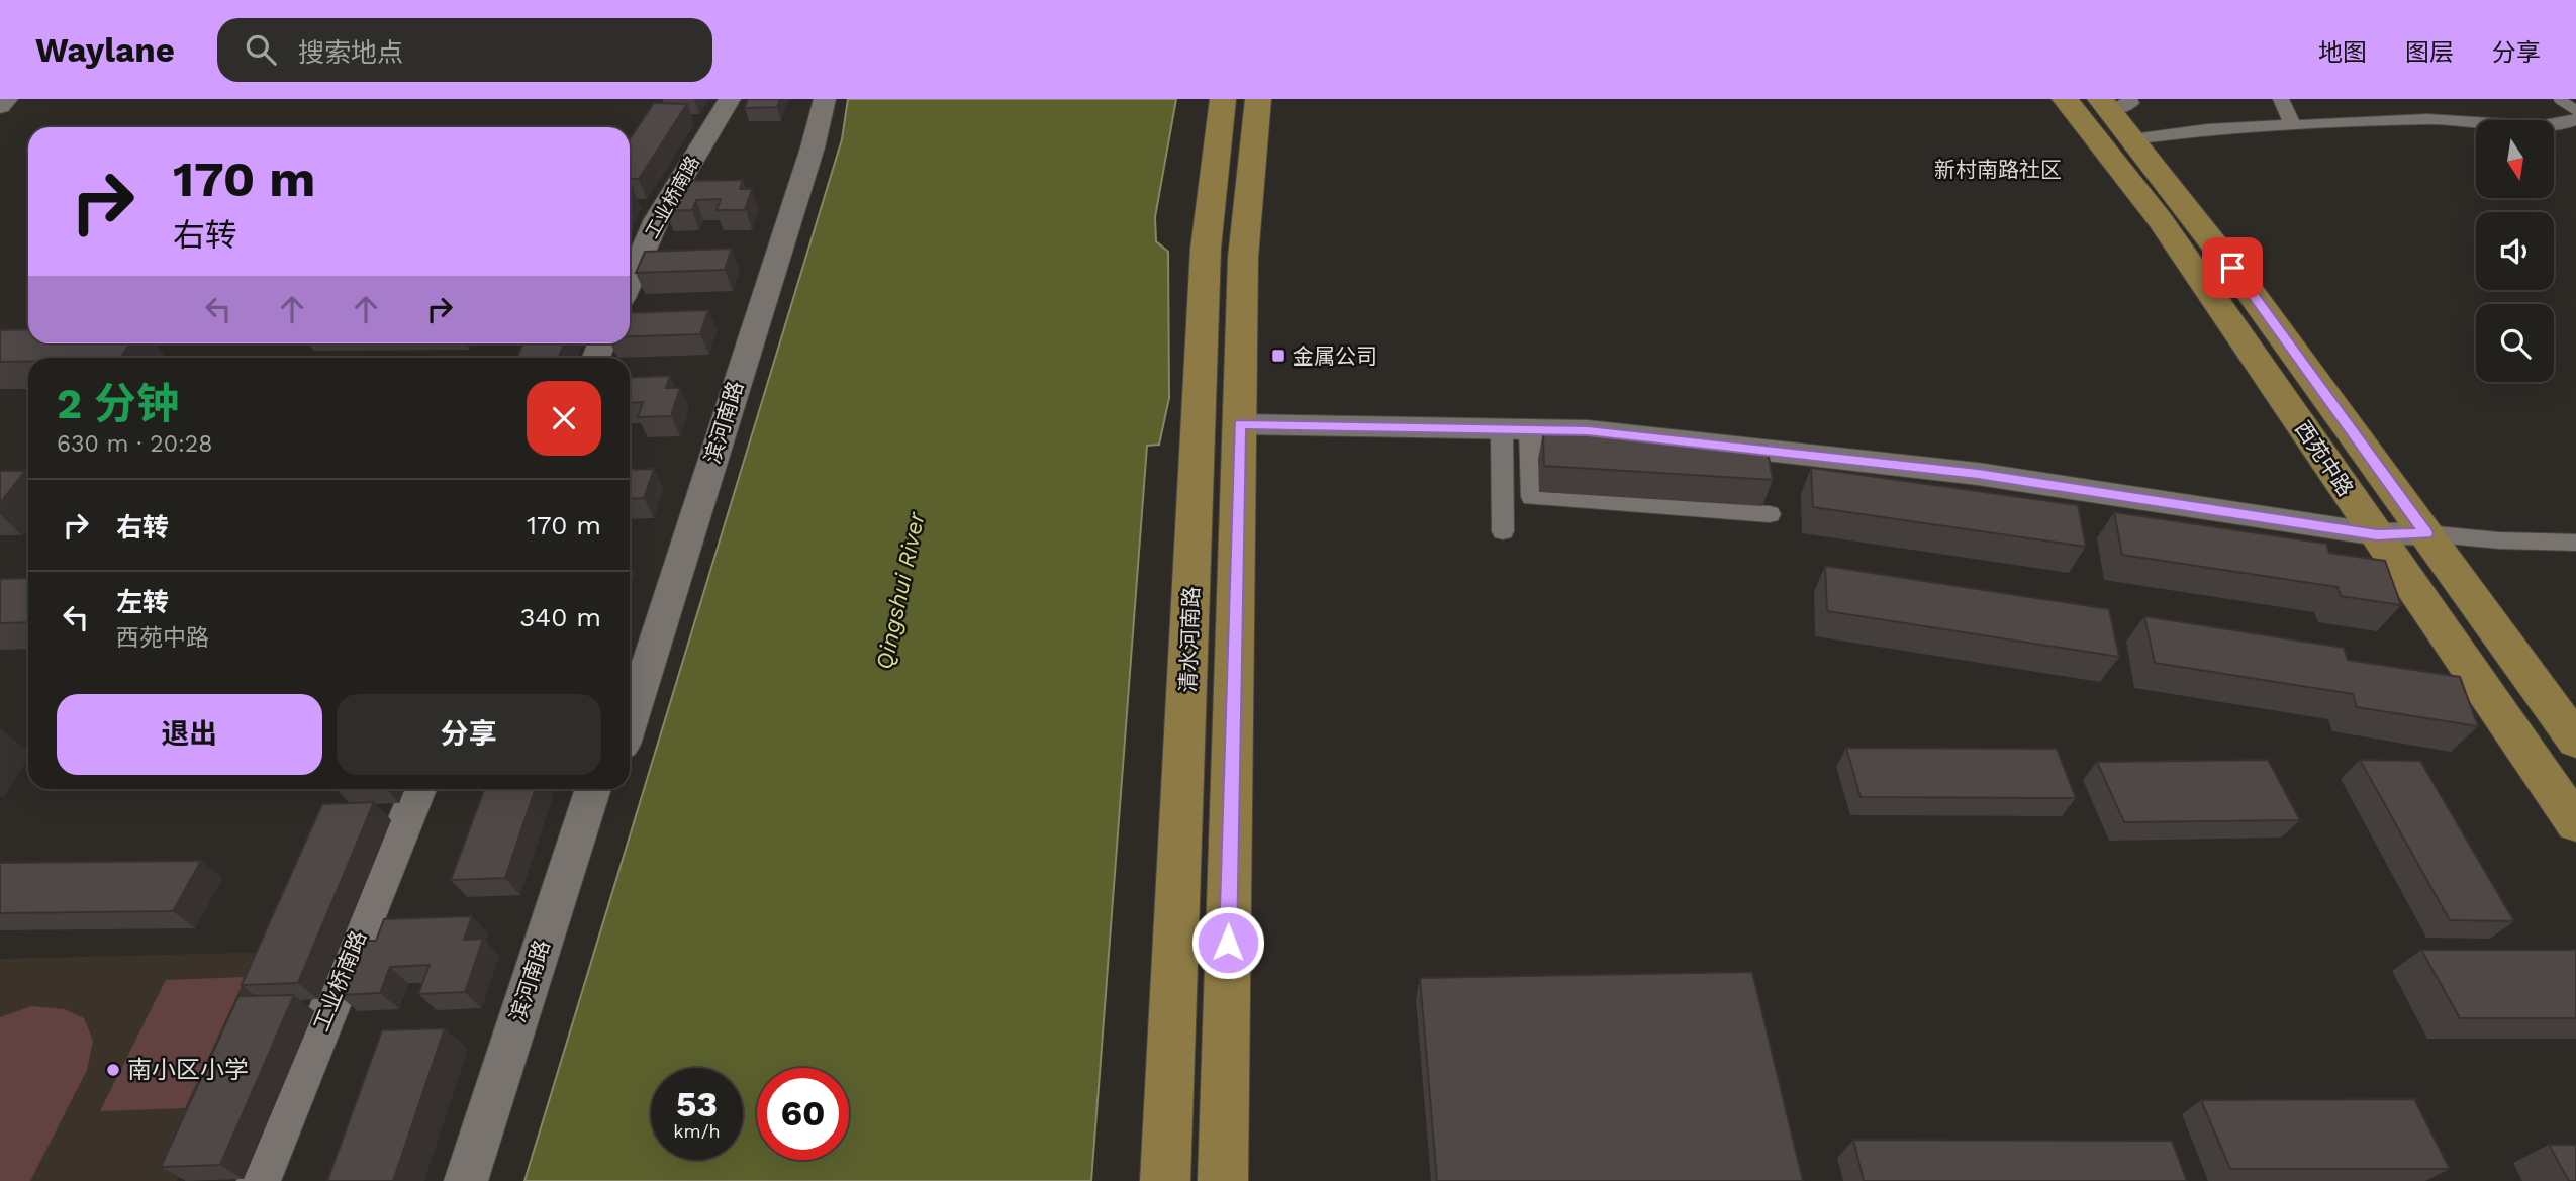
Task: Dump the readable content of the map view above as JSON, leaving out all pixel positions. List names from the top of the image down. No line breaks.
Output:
{"streets":{"main road":["工业桥南路","滨河南路","西苑中路","清水河南路"]},"districts":["新村南路社区"],"water":["Qingshui River"],"places":{"transit":["金属公司"],"other":["南小区小学"]},"north":"bottom","page":{"header":"Waylane","search":"搜索地点","nav":["地图","图层","分享"],"turn":["170 m","右转"],"heading":["2 分钟","630 m · 20:28"],"list":[{"name":"右转","value":"170 m"},{"name":"左转","note":"西苑中路","value":"340 m"}],"buttons":["退出","分享"],"speed":"53 km/h","limit":"60"}}
